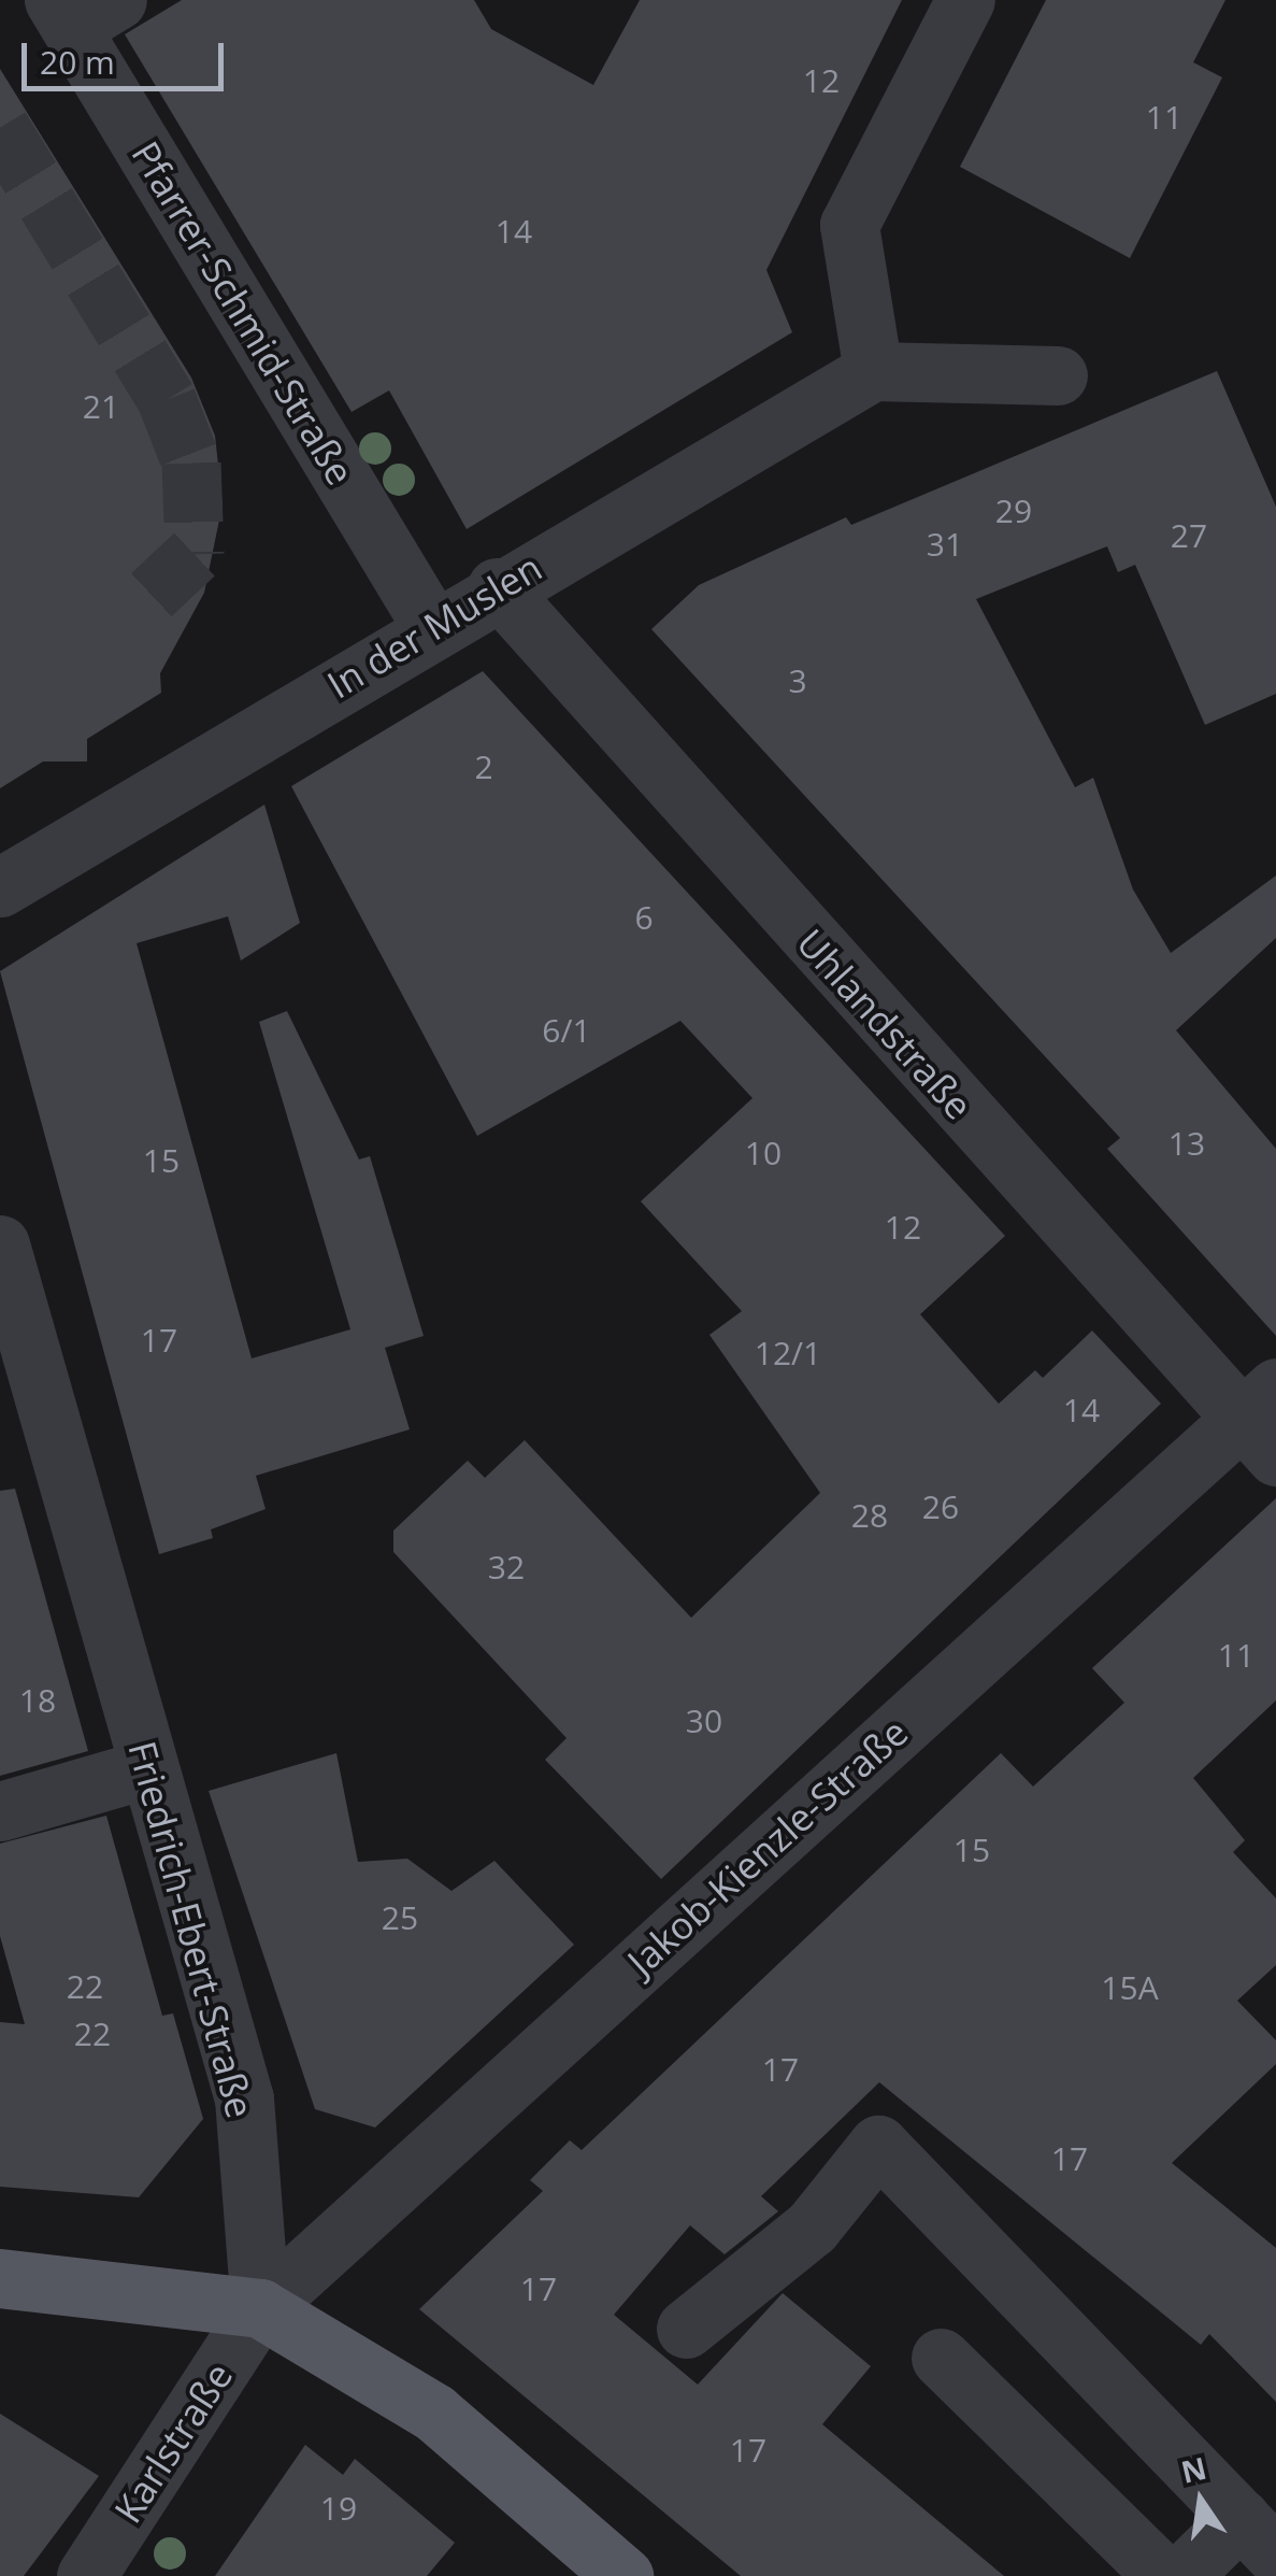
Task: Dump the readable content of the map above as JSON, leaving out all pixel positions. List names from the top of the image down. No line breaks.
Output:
{"streets":{"street":["Pfarrer-Schmid-Straße","In der Muslen","Uhlandstraße","Jakob-Kienzle-Straße","Friedrich-Ebert-Straße","Karlstraße"]},"crossings":[["Pfarrer-Schmid-Straße","In der Muslen"],["In der Muslen","Uhlandstraße"],["Uhlandstraße","Jakob-Kienzle-Straße"],["Jakob-Kienzle-Straße","Friedrich-Ebert-Straße"],["Jakob-Kienzle-Straße","Karlstraße"],["Friedrich-Ebert-Straße","Karlstraße"]],"house_numbers":["12","11","14","21","29","27","31","3","2","6","6/1","13","10","15","12","17","12/1","14","26","28","32","11","18","30","15","25","22","15A","22","17","17","17","17","19"],"scale_bar":"20 m","north":"top"}
